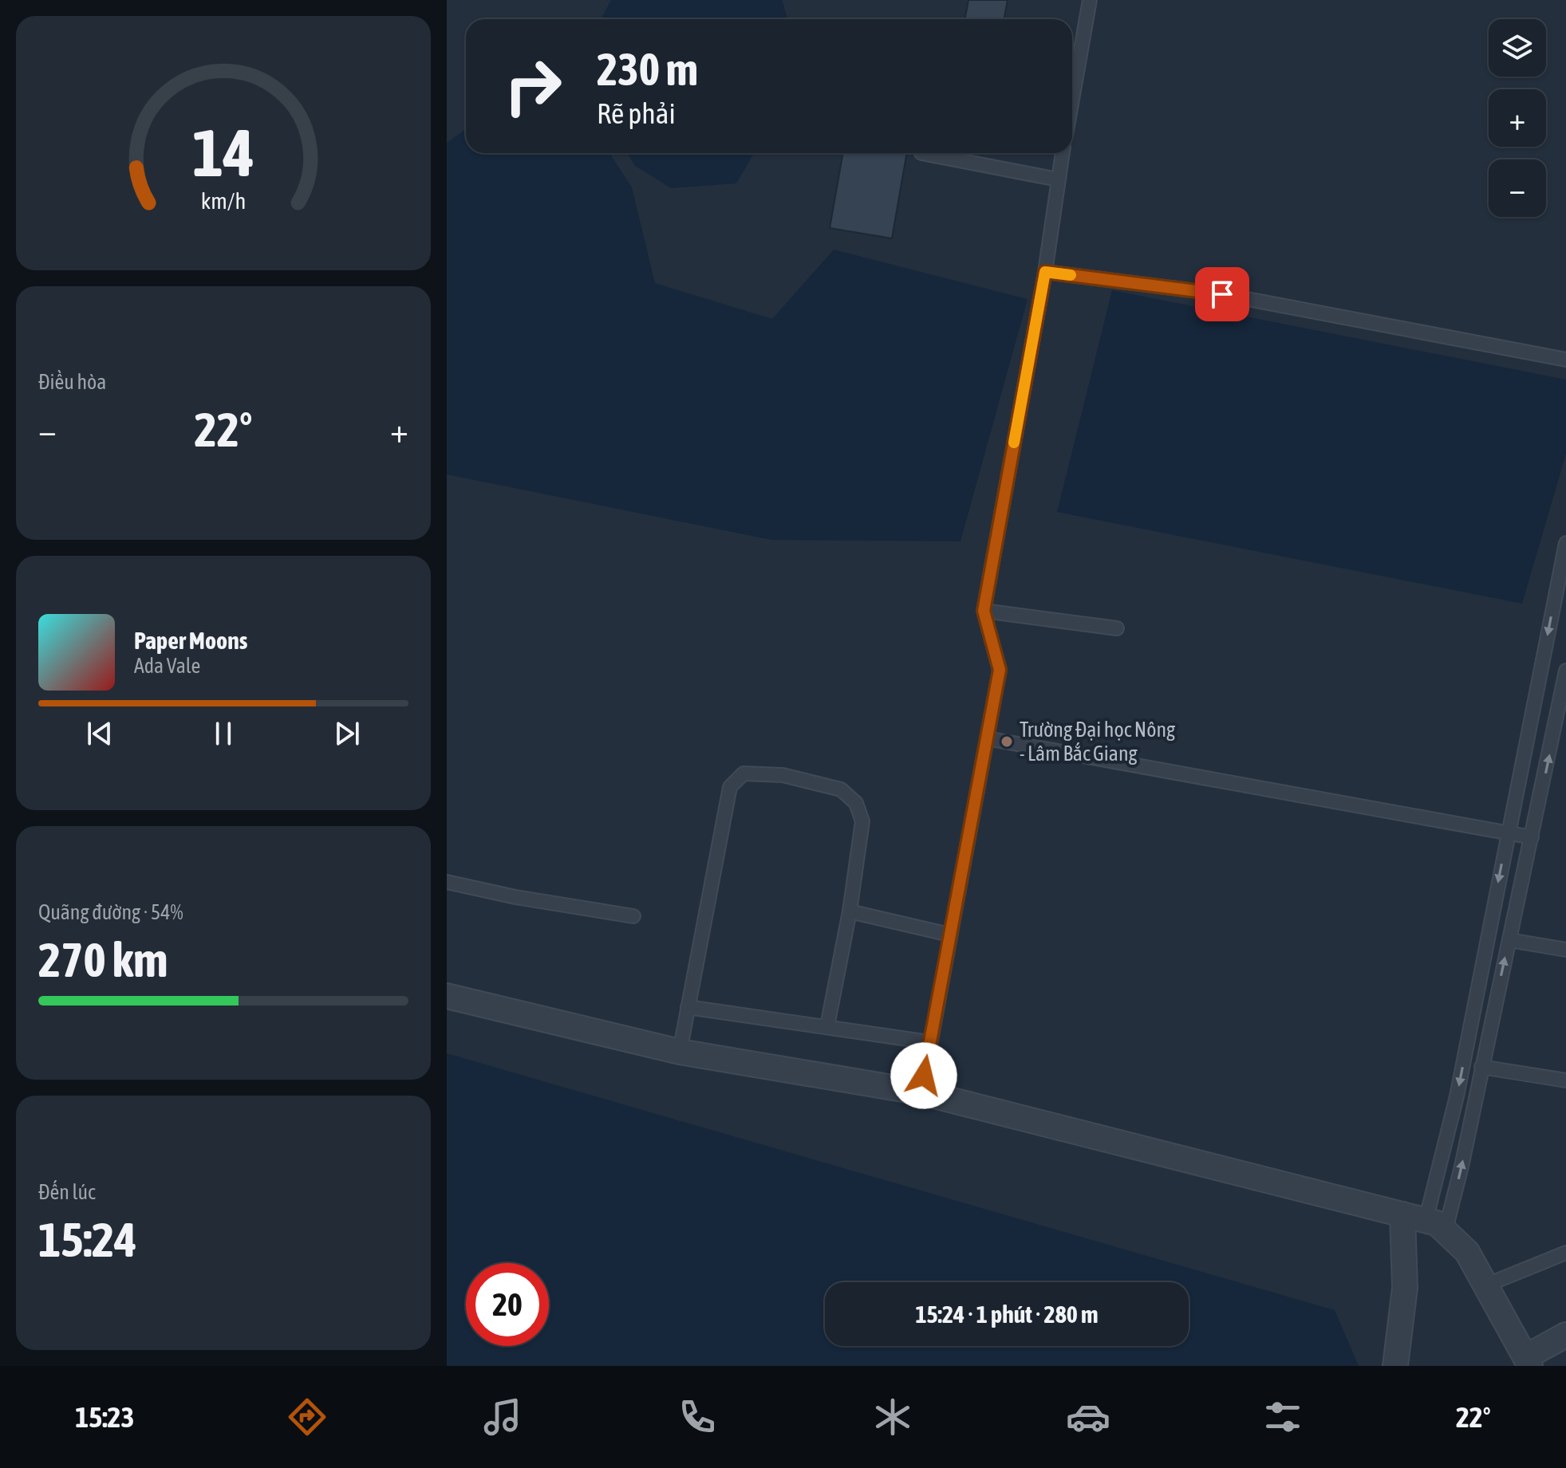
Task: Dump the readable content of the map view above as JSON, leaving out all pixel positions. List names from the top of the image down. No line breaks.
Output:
{"places":["Trường Đại học Nông - Lâm Bắc Giang"],"page":{"map_buttons":["+","−"],"turn":["230 m","Rẽ phải"],"tile":["Điều hòa",["Quãng đường · 54%","270 km"],["Đến lúc","15:24"]],"heat":["−","22°","+"],"song":["Paper Moons","Ada Vale"],"limit":"20","trip":"15:24 · 1 phút · 280 m","tabs":["15:23","22°"],"gauge":["14","km/h"]}}
